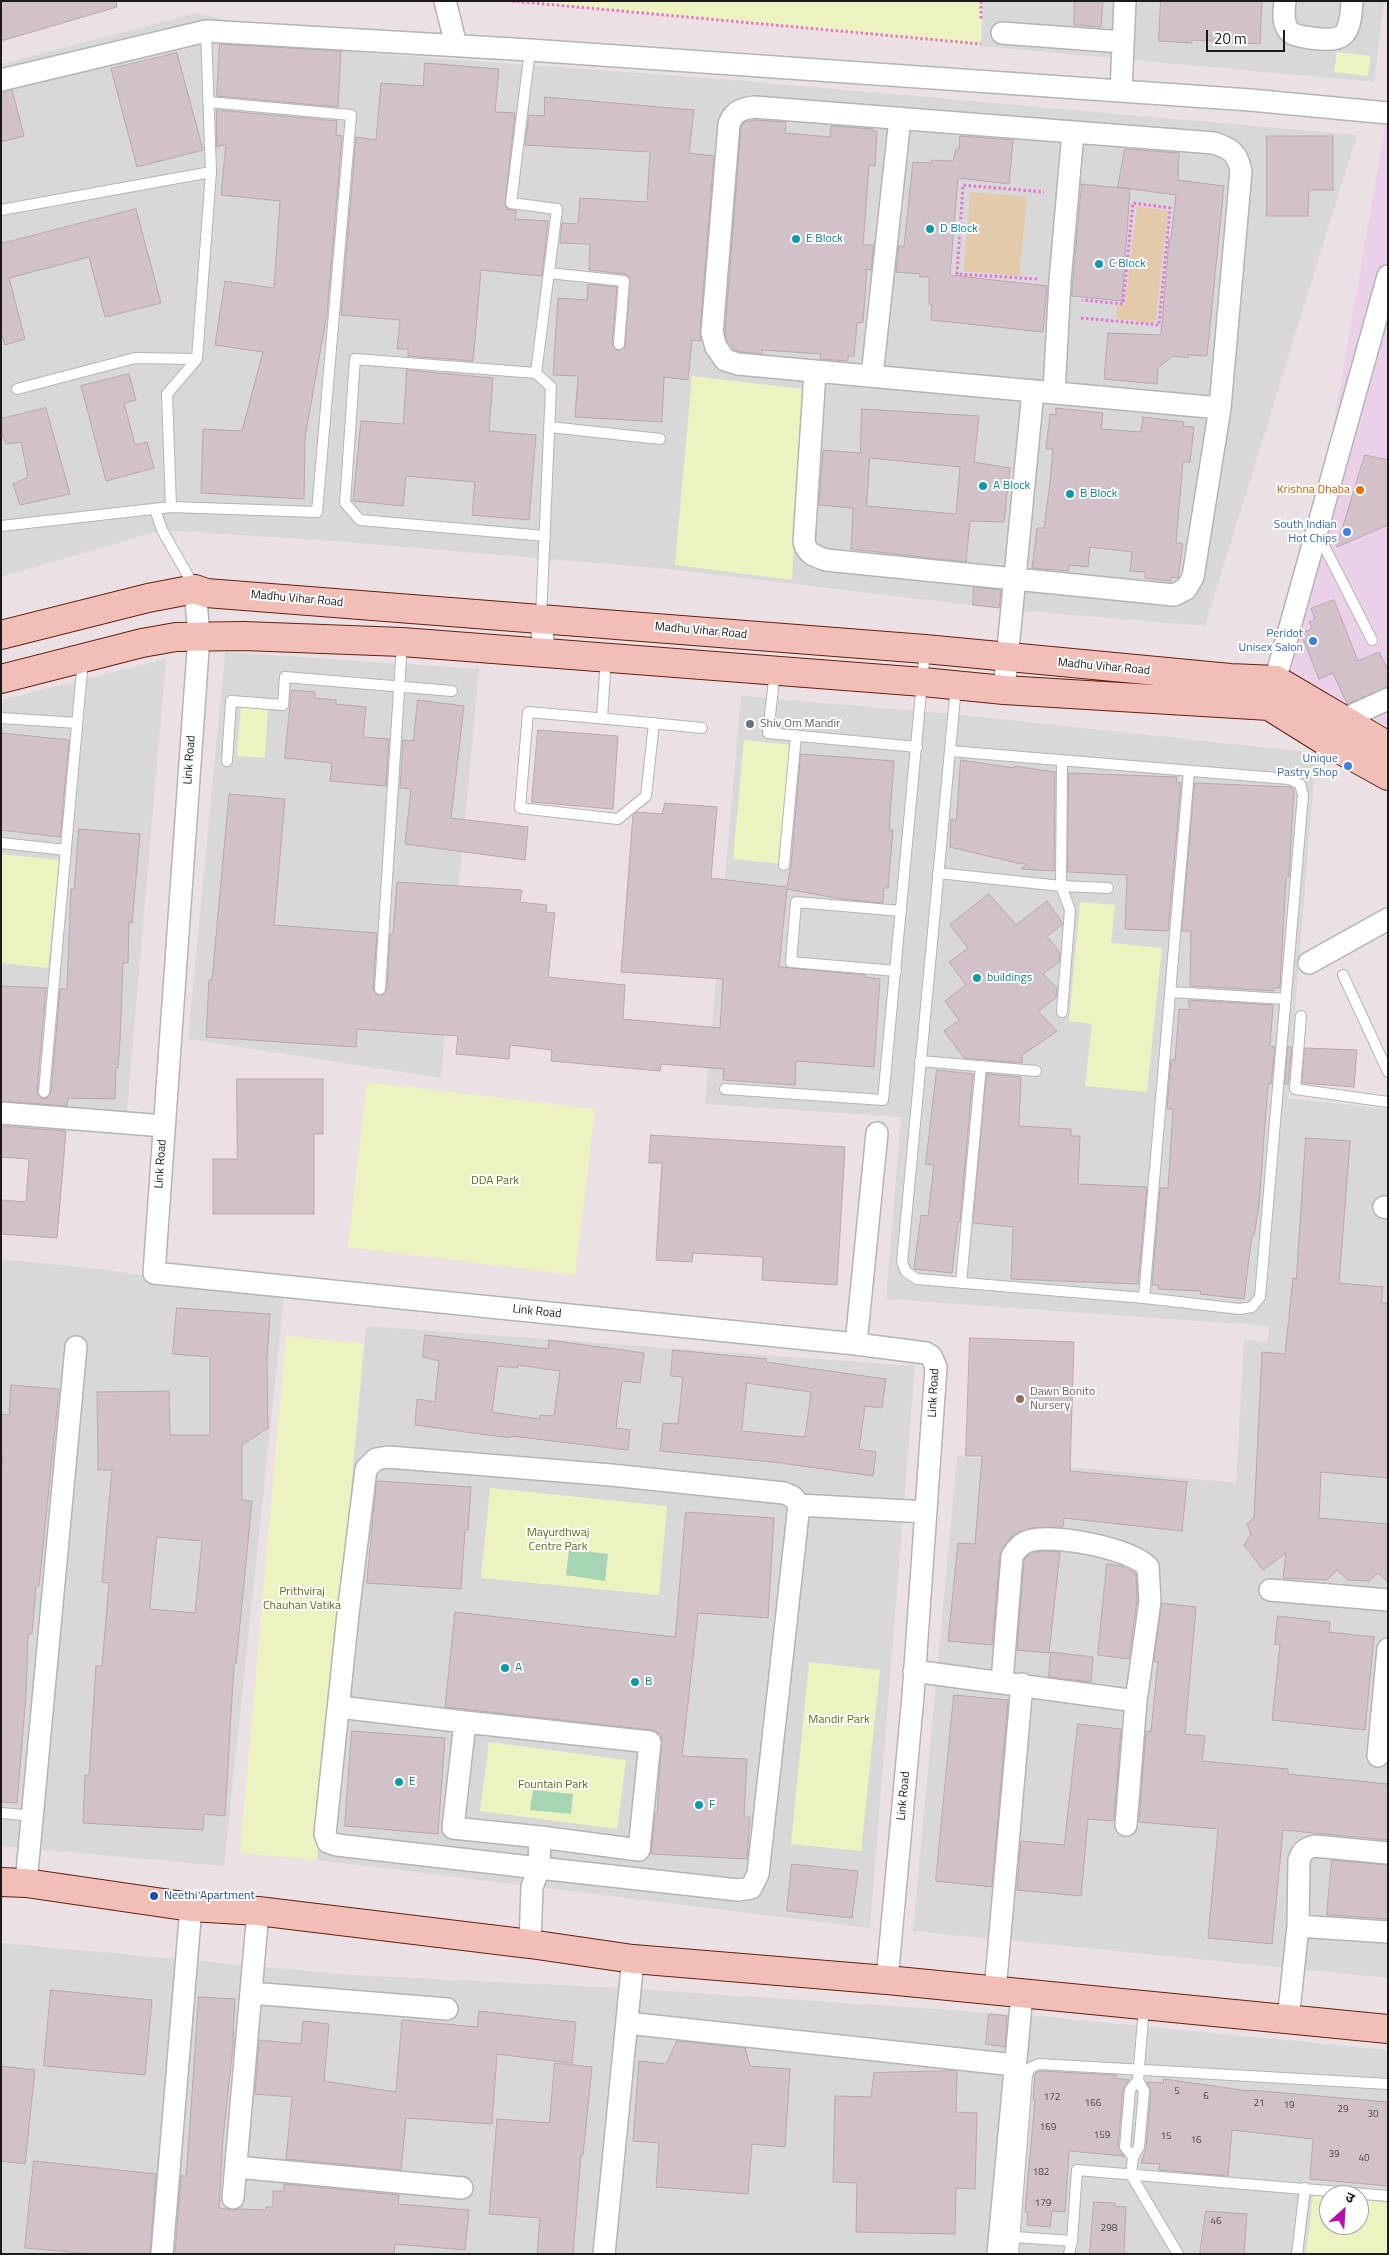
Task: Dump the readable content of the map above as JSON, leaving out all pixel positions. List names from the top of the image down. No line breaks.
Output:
{"streets":{"street":["Madhu Vihar Road","Link Road"]},"crossings":[["Madhu Vihar Road","Link Road"]],"parks":["DDA Park","Mayurdhwaj Centre Park","Prithviraj Chauhan Vatika","Mandir Park","Fountain Park"],"places":["D Block","E Block","C Block","A Block","Krishna Dhaba","B Block","South Indian Hot Chips","Peridot Unisex Salon","Shiv Om Mandir","Unique Pastry Shop","buildings","Dawn Bonito Nursery","A","B","E","F","Neethi Apartment"],"house_numbers":["5","6","172","166","21","19","29","30","169","159","15","16","39","40","182","179","46","298"],"scale_bar":"20 m","north":"top right"}
